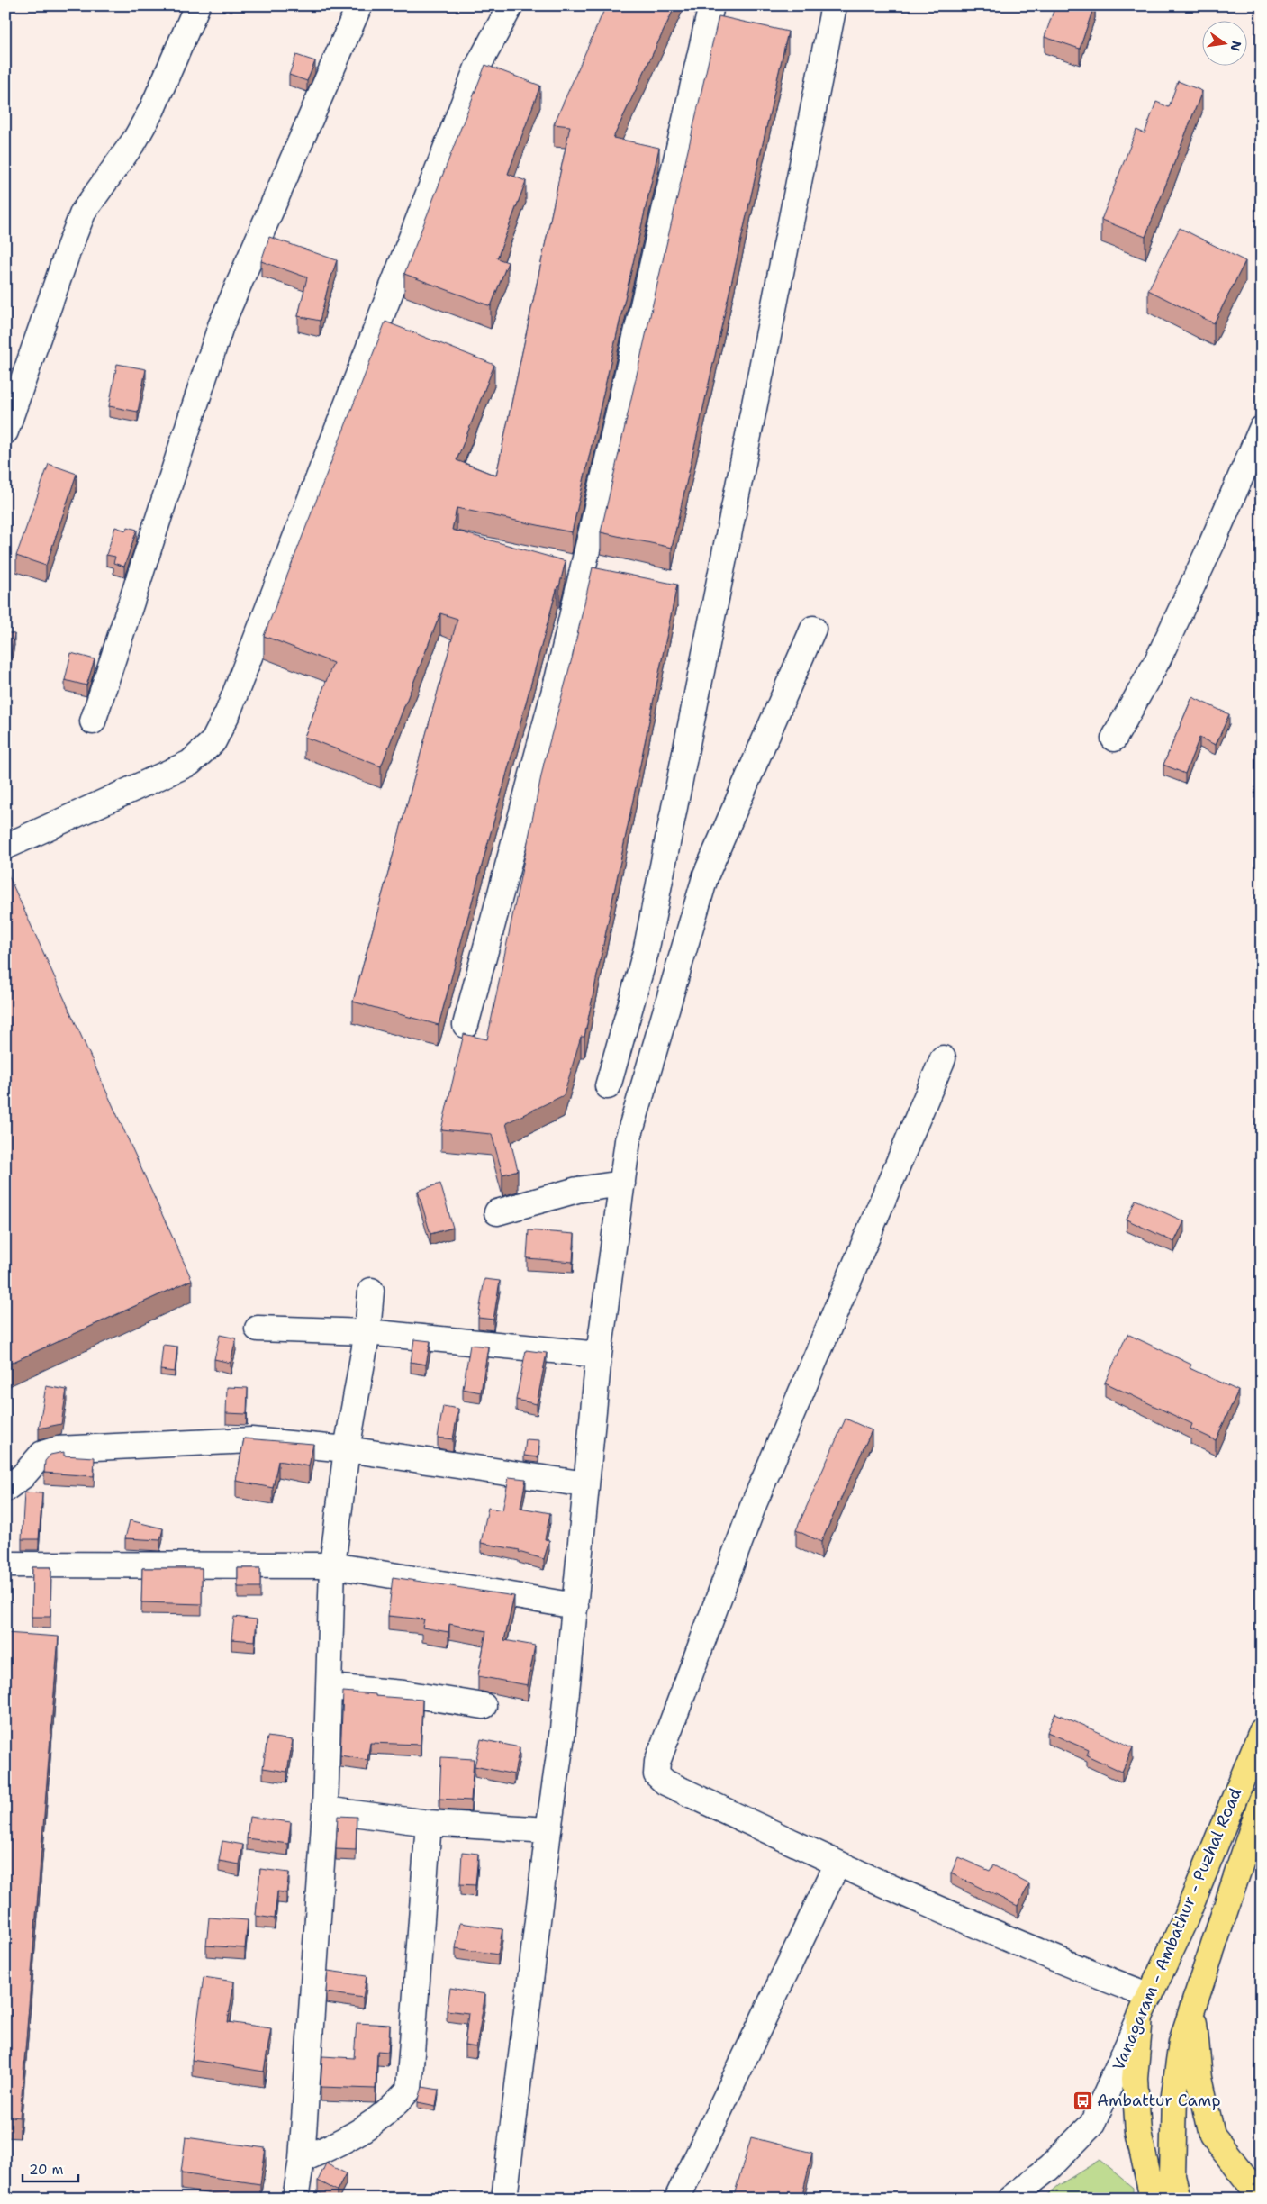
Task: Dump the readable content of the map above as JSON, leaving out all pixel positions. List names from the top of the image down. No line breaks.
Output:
{"streets":{"main road":["Vanagaram - Ambathur - Puzhal Road"]},"places":{"bus stop":["Ambattur Camp"]},"scale_bar":"20 m","north":"right"}
